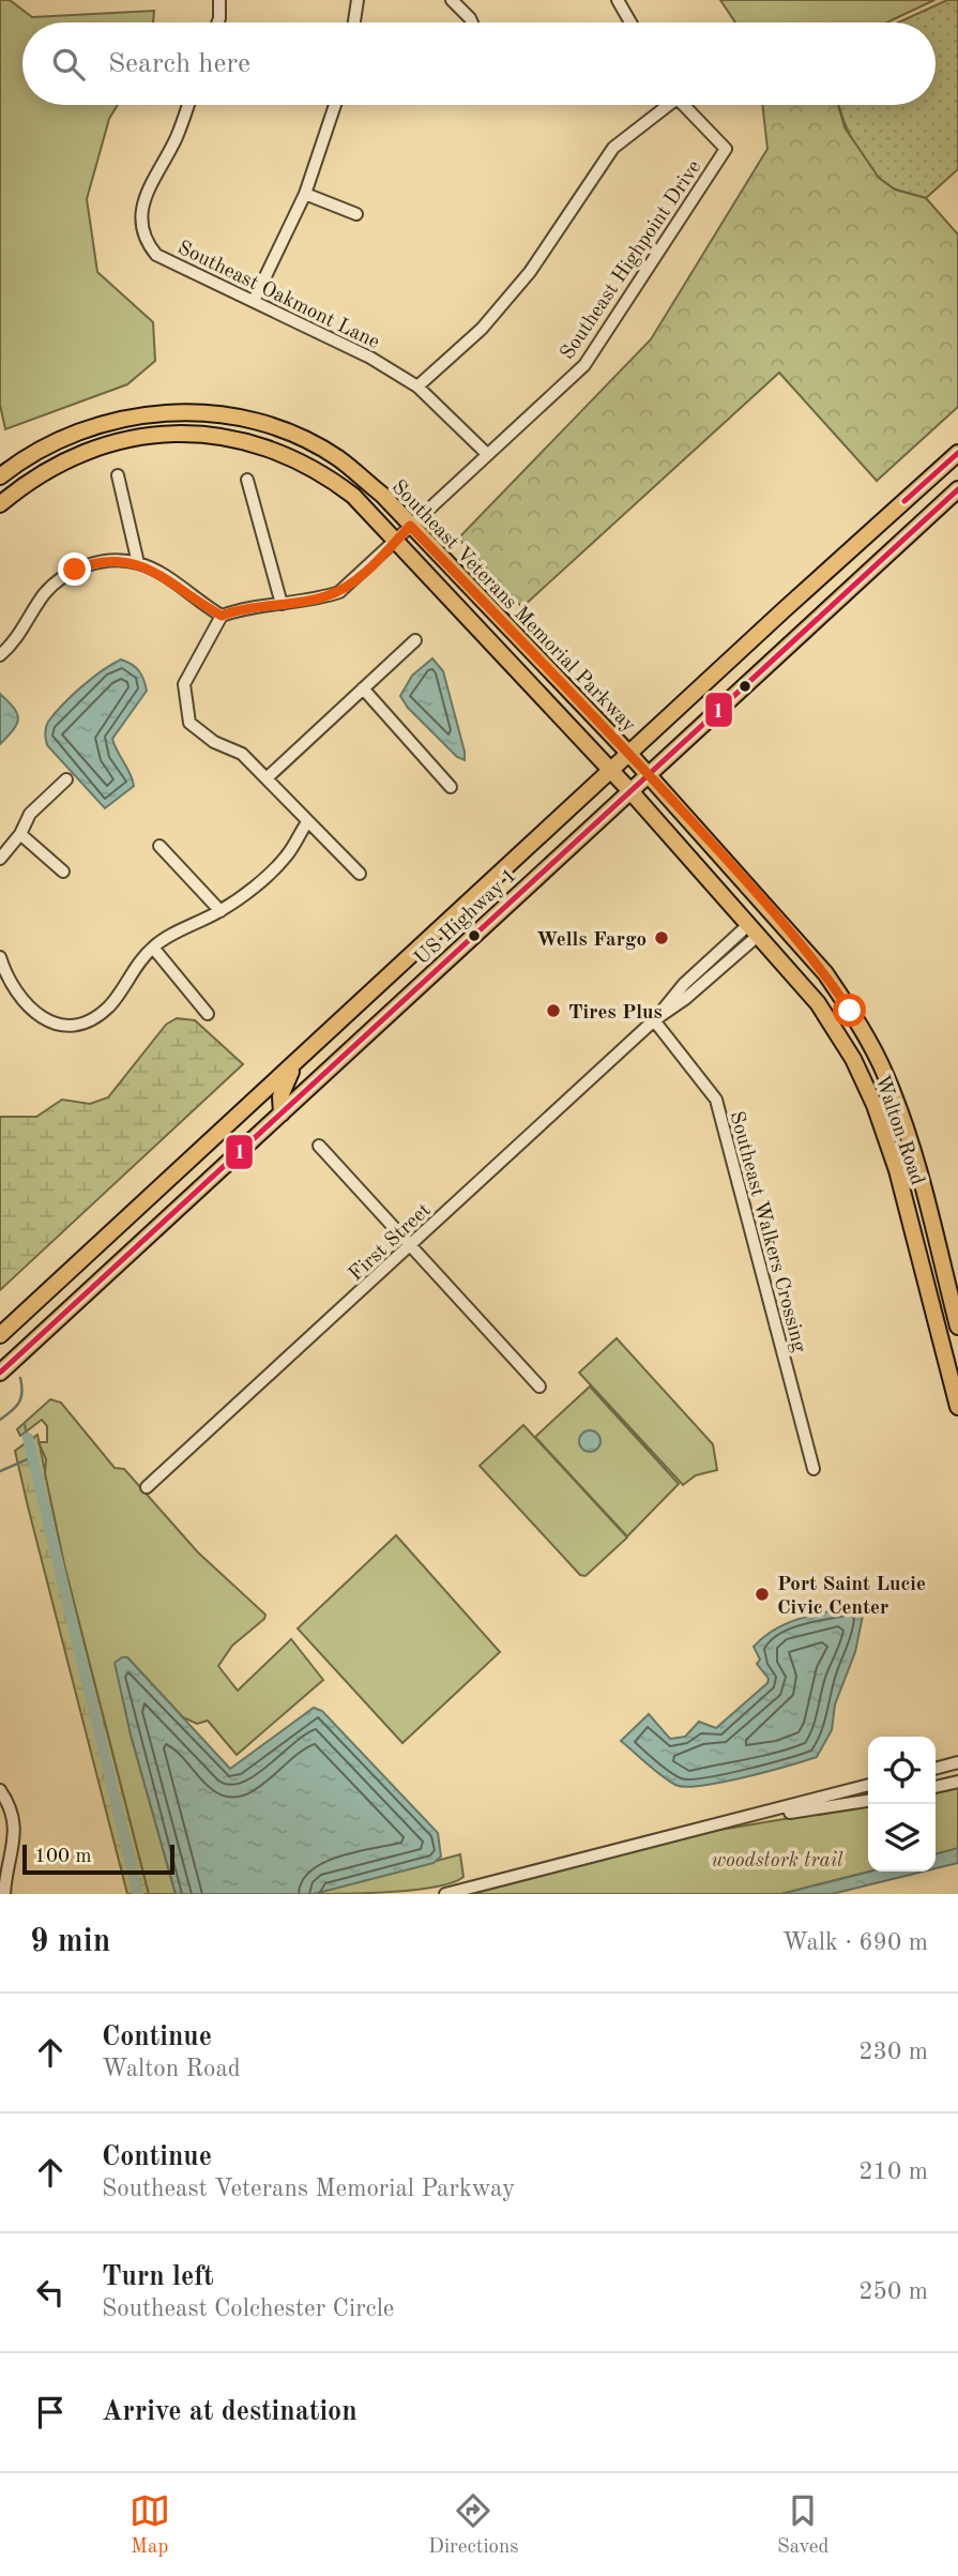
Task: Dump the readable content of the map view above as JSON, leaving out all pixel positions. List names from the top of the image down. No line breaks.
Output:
{"streets":{"main road":["Southeast Veterans Memorial Parkway","US Highway 1","Walton Road"],"street":["Southeast Highpoint Drive","Southeast Oakmont Lane","Southeast Walkers Crossing","First Street"]},"crossings":[["Southeast Highpoint Drive","Southeast Oakmont Lane"],["Southeast Highpoint Drive","Southeast Veterans Memorial Parkway"],["Southeast Veterans Memorial Parkway","US Highway 1"],["Southeast Veterans Memorial Parkway","Walton Road"],["US Highway 1","Walton Road"],["Walton Road","First Street"],["Southeast Walkers Crossing","First Street"]],"parks":["woodstork trail"],"places":["Wells Fargo","Tires Plus","Port Saint Lucie Civic Center"],"lines":["transit line 1"],"scale_bar":"100 m","page":{"search":"Search here","scale":"100 m","heading":["9 min","Walk · 690 m"],"list":[["Continue","Walton Road","230 m"],["Continue","Southeast Veterans Memorial Parkway","210 m"],["Turn left","Southeast Colchester Circle","250 m"],"Arrive at destination"],"nav":["Map","Directions","Saved"]}}
